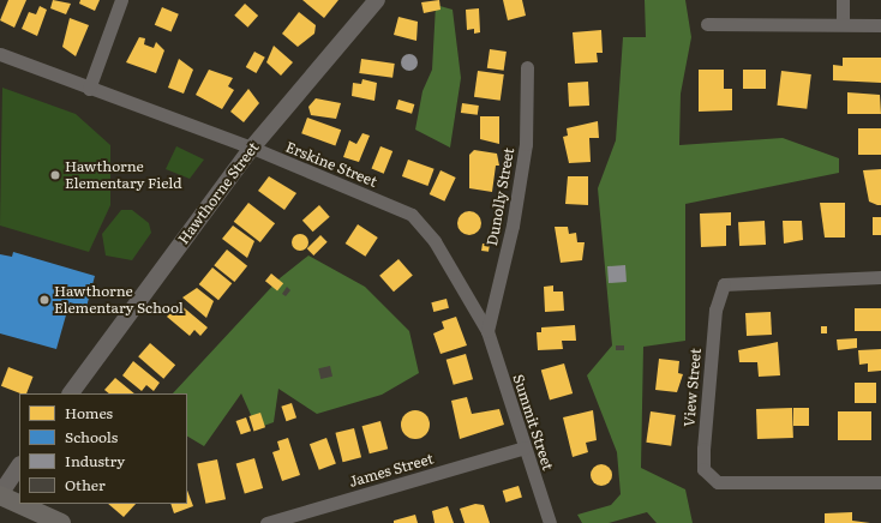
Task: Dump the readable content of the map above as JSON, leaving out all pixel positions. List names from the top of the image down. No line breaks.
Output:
{"streets":{"street":["Erskine Street","Hawthorne Street","Dunolly Street","View Street","Summit Street","James Street"]},"crossings":[["Erskine Street","Hawthorne Street"],["Erskine Street","Dunolly Street"],["Erskine Street","Summit Street"],["Dunolly Street","Summit Street"],["Summit Street","James Street"]],"places":["Hawthorne Elementary Field","Hawthorne Elementary School"],"legend":["Homes","Schools","Industry","Other"]}
